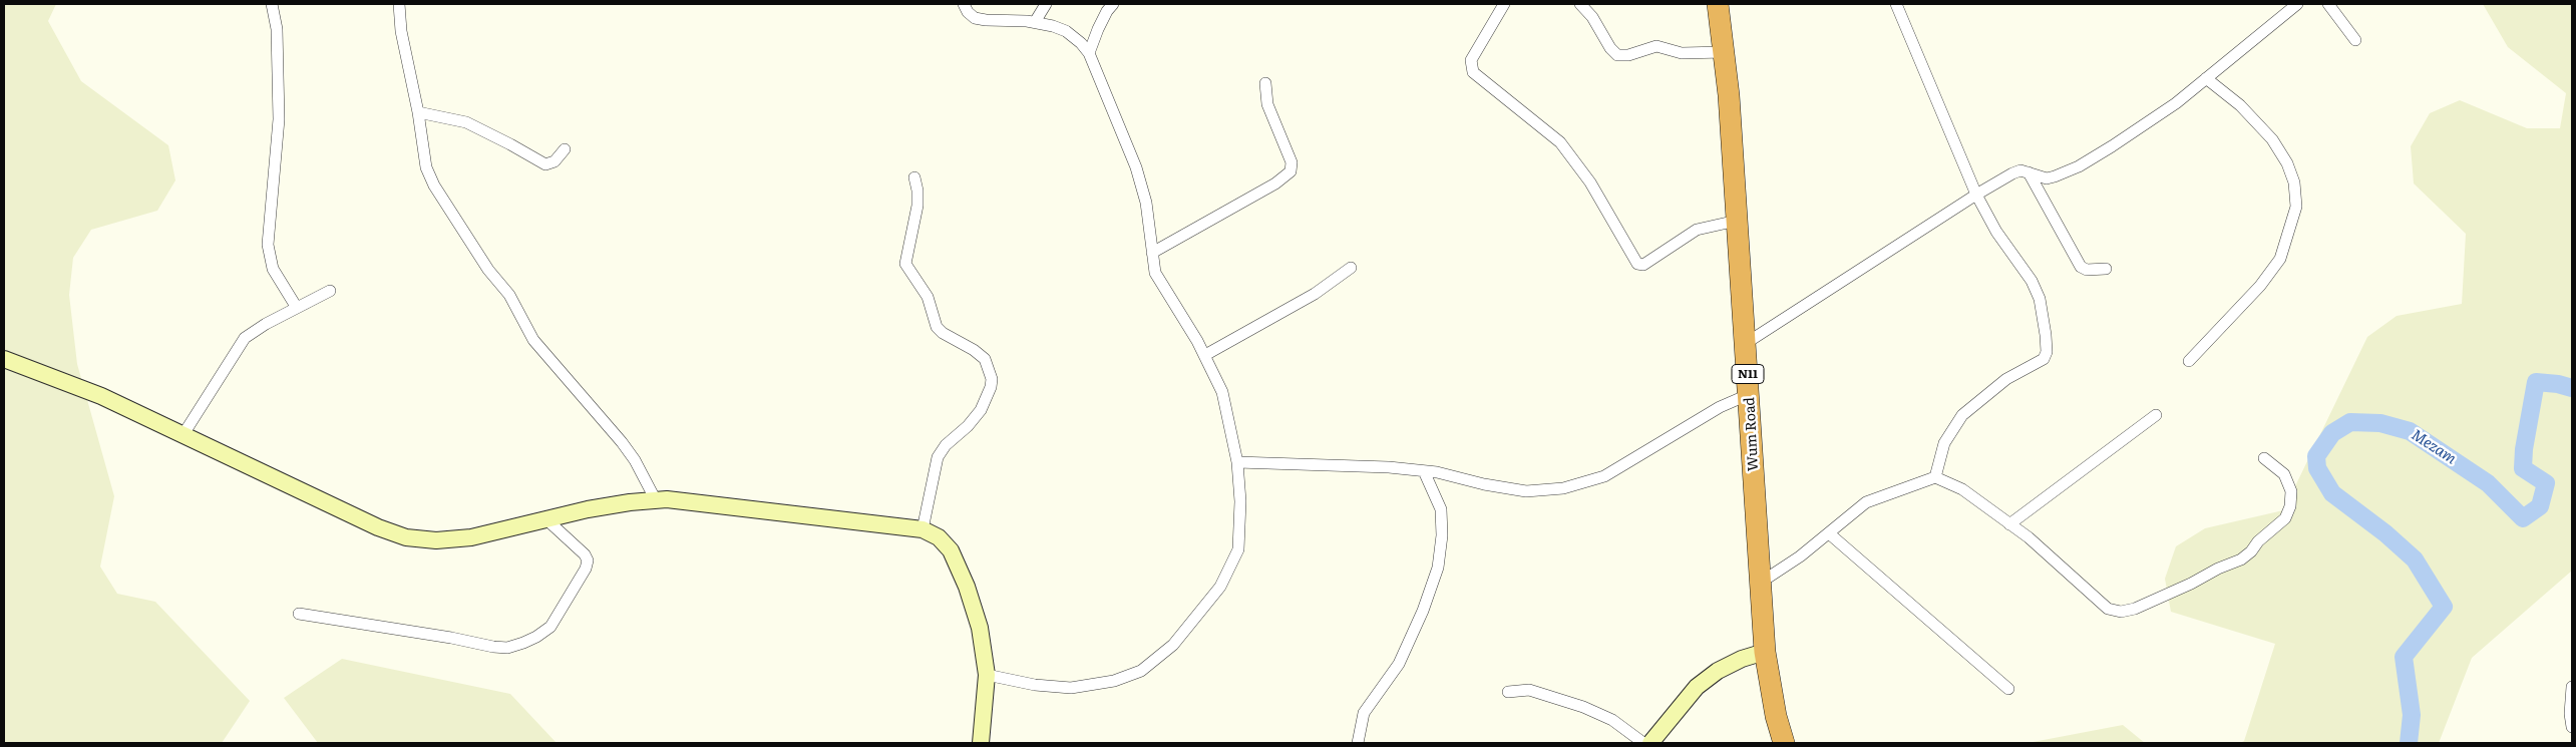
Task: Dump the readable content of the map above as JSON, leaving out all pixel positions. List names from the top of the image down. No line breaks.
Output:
{"streets":{"highway":["N11","Wum Road"]},"water":["Mezam"]}
